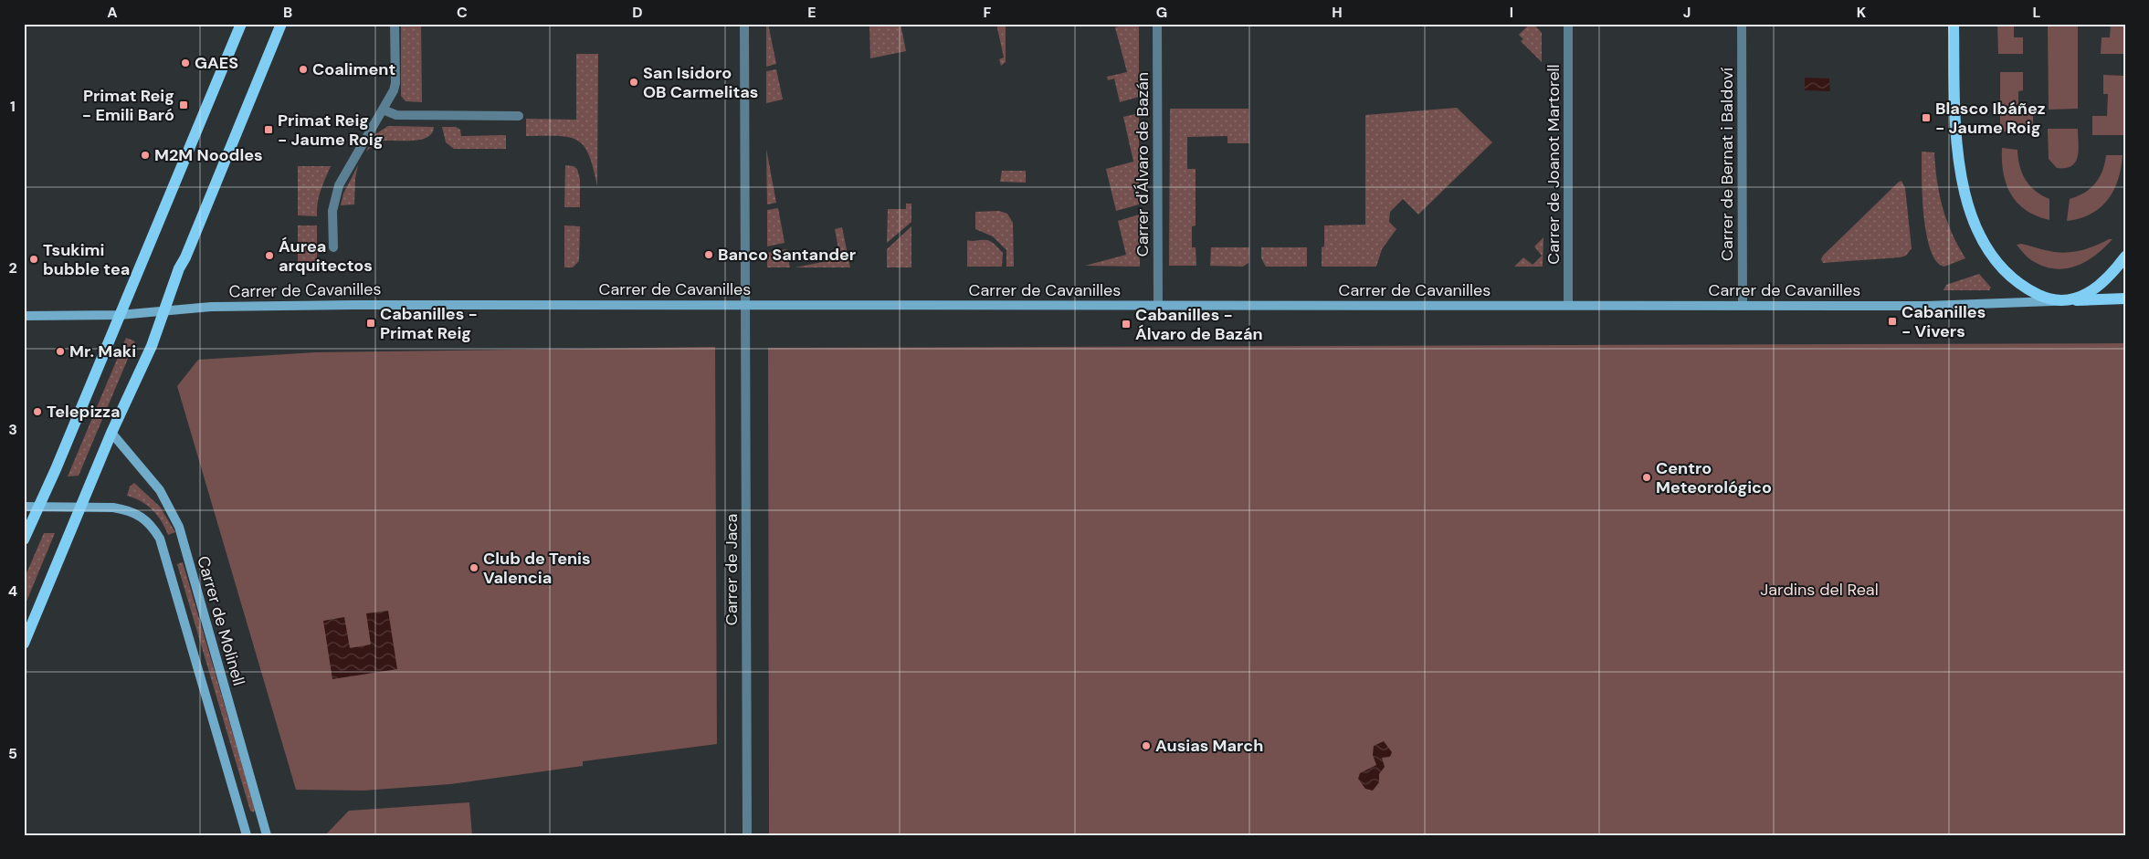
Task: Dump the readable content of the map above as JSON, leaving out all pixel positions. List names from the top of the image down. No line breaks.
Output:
{"streets":{"main road":["Carrer de Cavanilles","Carrer de Molinell"],"street":["Carrer d'Álvaro de Bazán","Carrer de Joanot Martorell","Carrer de Bernat i Baldoví","Carrer de Jaca"]},"crossings":[["Carrer d'Álvaro de Bazán","Carrer de Cavanilles"],["Carrer de Joanot Martorell","Carrer de Cavanilles"],["Carrer de Bernat i Baldoví","Carrer de Cavanilles"],["Carrer de Cavanilles","Carrer de Jaca"]],"parks":["Jardins del Real"],"places":{"other":["GAES","Coaliment","San Isidoro OB Carmelitas","M2M Noodles","Banco Santander","Áurea arquitectos","Tsukimi bubble tea","Mr. Maki","Telepizza","Centro Meteorológico","Club de Tenis Valencia","Ausias March"],"transit":["Primat Reig - Emili Baró","Blasco Ibáñez - Jaume Roig","Primat Reig - Jaume Roig","Cabanilles - Vivers","Cabanilles - Primat Reig","Cabanilles - Álvaro de Bazán"]},"grid":{"columns":["A","B","C","D","E","F","G","H","I","J","K","L"],"rows":["1","2","3","4","5"]}}
